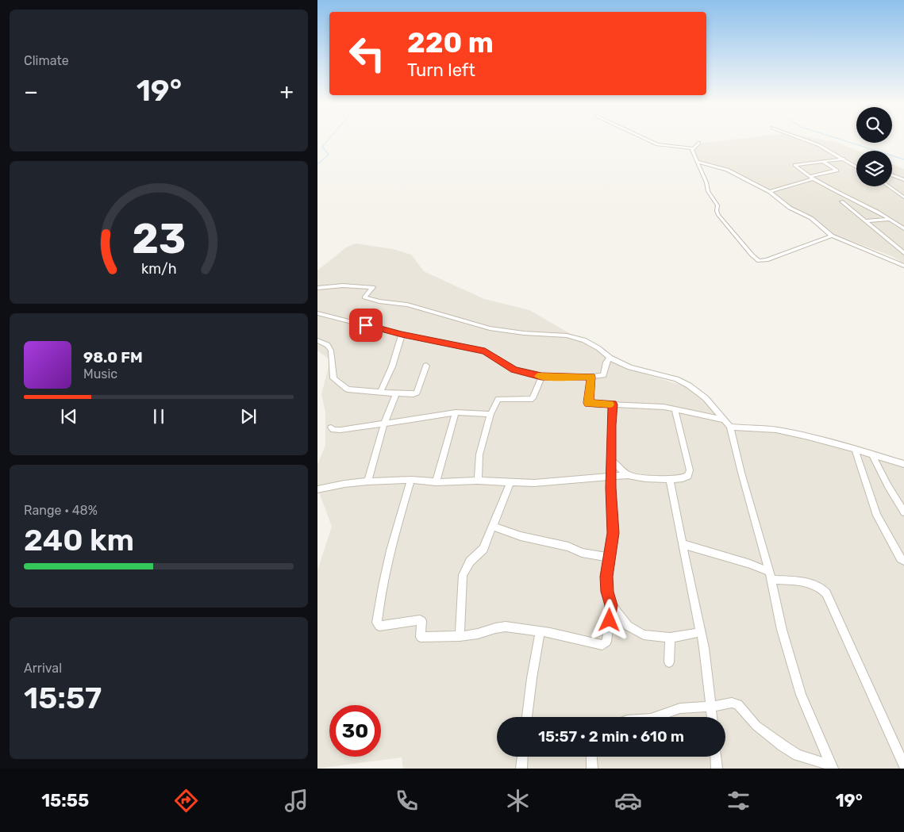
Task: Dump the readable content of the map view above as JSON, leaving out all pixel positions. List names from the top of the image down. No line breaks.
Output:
{"page":{"tile":["Climate",["Range · 48%","240 km"],["Arrival","15:57"]],"turn":["220 m","Turn left"],"heat":["−","19°","+"],"song":["98.0 FM","Music"],"limit":"30","trip":"15:57 · 2 min · 610 m","tabs":["15:55","19°"],"gauge":["23","km/h"]}}
